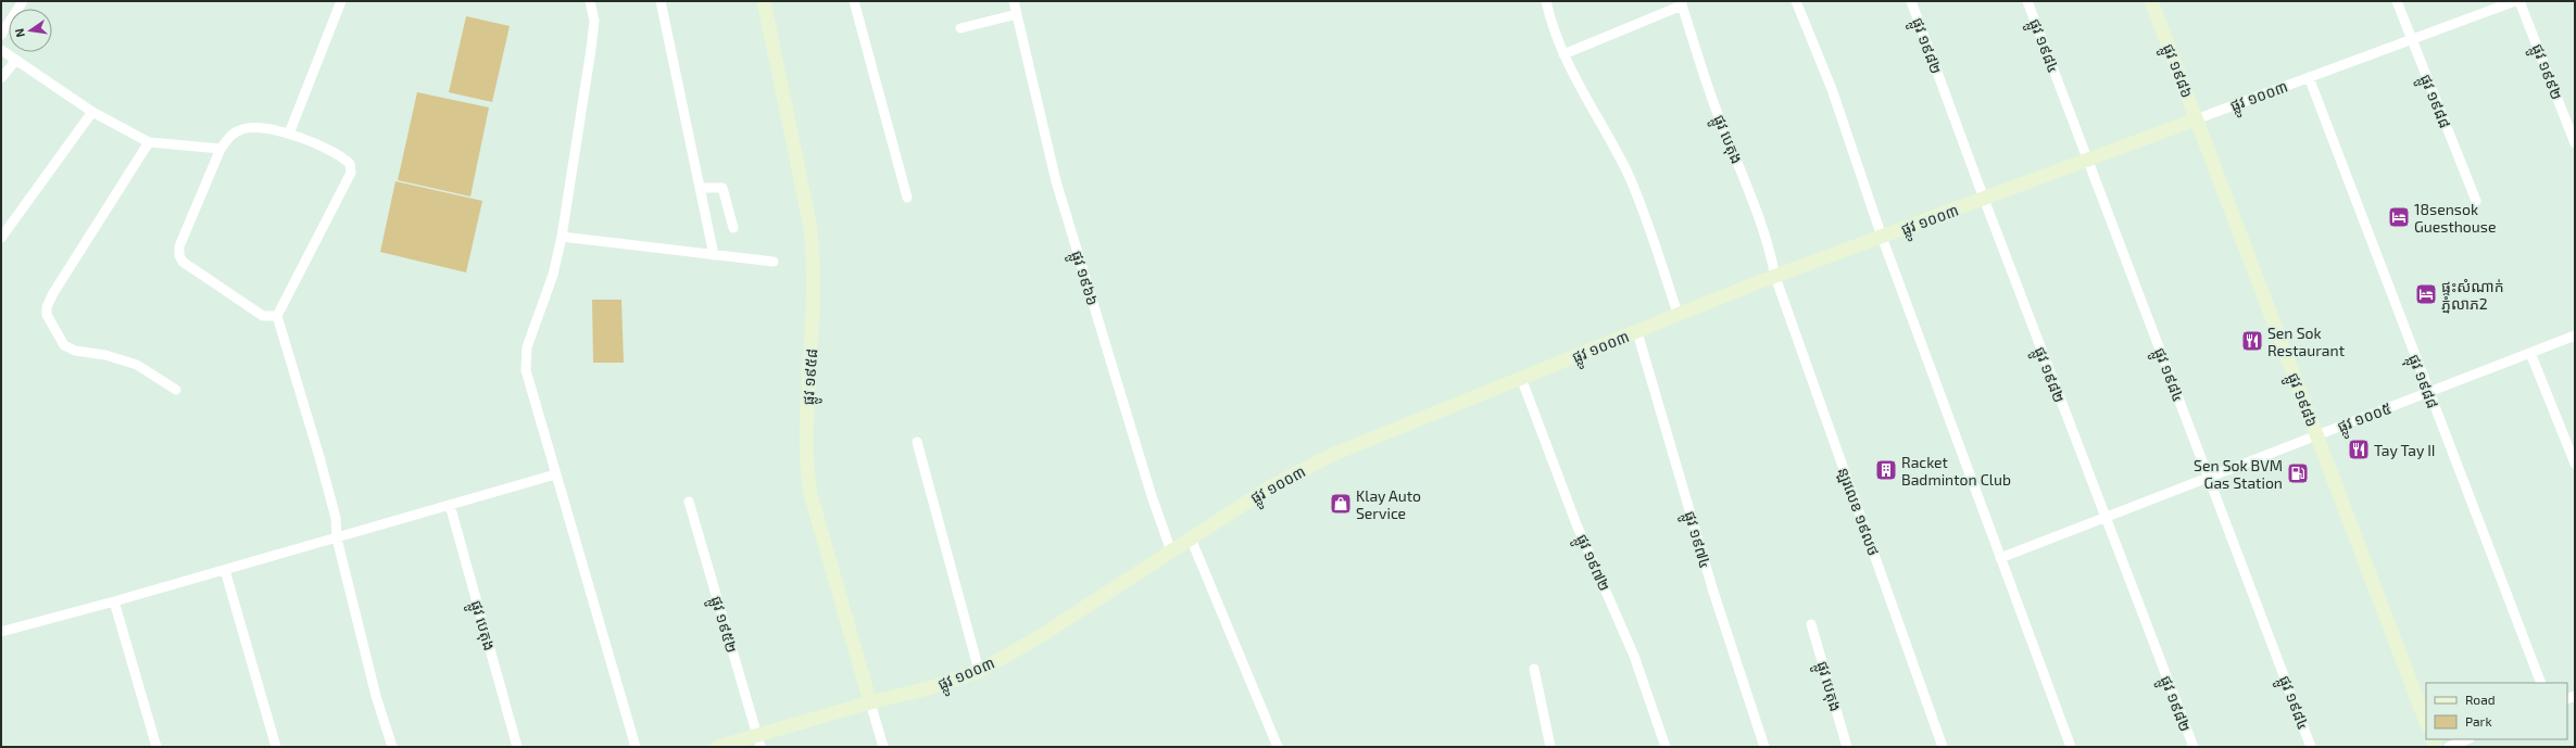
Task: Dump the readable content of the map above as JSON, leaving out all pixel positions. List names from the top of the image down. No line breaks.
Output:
{"streets":{"street":["ផ្លូវ ១៩៨២","ផ្លូវ ១៩៨៤","ផ្លូវ ១៩៨៦","ផ្លូវ ១៩៩២","ផ្លូវ ១០០៣","ផ្លូវ ១៩៨៨","ផ្លូវ បេតុង","ផ្លូវ ១៩៦៦","ផ្លូវ ១៩៥៨","ផ្លុវ ១៩៨៨","ផ្លូវ ១០០៥","ន្ឡរលេខ ១៩លថ","ផ្លូវ ១៩៧៤","ផ្លូវ ១៩៧២","ផ្លូវ ១៩៥២"]},"crossings":[["ផ្លូវ ១៩៨២","ផ្លូវ ១០០៣"],["ផ្លូវ ១៩៨២","ផ្លូវ ១០០៥"],["ផ្លូវ ១៩៨៤","ផ្លូវ ១០០៣"],["ផ្លូវ ១៩៨៤","ផ្លូវ ១០០៥"],["ផ្លូវ ១៩៨៦","ផ្លូវ ១០០៣"],["ផ្លូវ ១៩៨៦","ផ្លូវ ១០០៥"],["ផ្លូវ ១០០៣","ផ្លូវ ១៩៨៨"],["ផ្លូវ ១០០៣","ផ្លូវ បេតុង"],["ផ្លូវ ១០០៣","ផ្លូវ ១៩៦៦"],["ផ្លូវ ១០០៣","ផ្លូវ ១៩៥៨"],["ផ្លូវ ១០០៣","ផ្លុវ ១៩៨៨"],["ផ្លូវ ១០០៣","ន្ឡរលេខ ១៩លថ"],["ផ្លូវ ១០០៣","ផ្លូវ ១៩៧៤"],["ផ្លូវ ១០០៣","ផ្លូវ ១៩៧២"],["ផ្លូវ ១០០៣","ផ្លូវ ១៩៥២"],["ផ្លូវ បេតុង","ន្ឡរលេខ ១៩លថ"],["ផ្លុវ ១៩៨៨","ផ្លូវ ១០០៥"]],"places":{"hotel":["18sensok Guesthouse","ផ្ទះសំណាក់ ភ្នំលាភ2"],"restaurant":["Sen Sok Restaurant","Tay Tay II"],"building":["Racket Badminton Club"],"fuel station":["Sen Sok BVM Gas Station"],"shop":["Klay Auto Service"]},"legend":["Road","Park"],"north":"left"}
